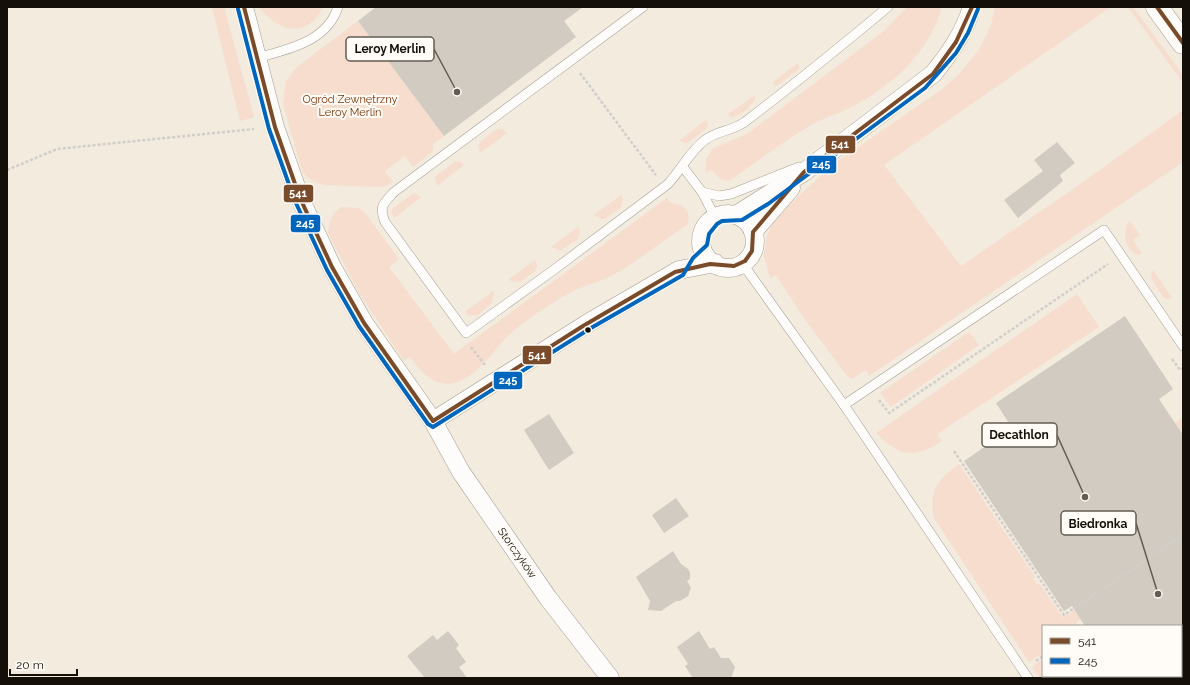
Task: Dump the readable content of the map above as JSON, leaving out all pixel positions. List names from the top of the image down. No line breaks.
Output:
{"streets":{"street":["Storczyków"]},"parks":["Ogród Zewnętrzny Leroy Merlin"],"places":["Leroy Merlin","Decathlon","Biedronka"],"lines":["transit line 541","transit line 245"],"legend":["541","245"],"scale_bar":"20 m"}
